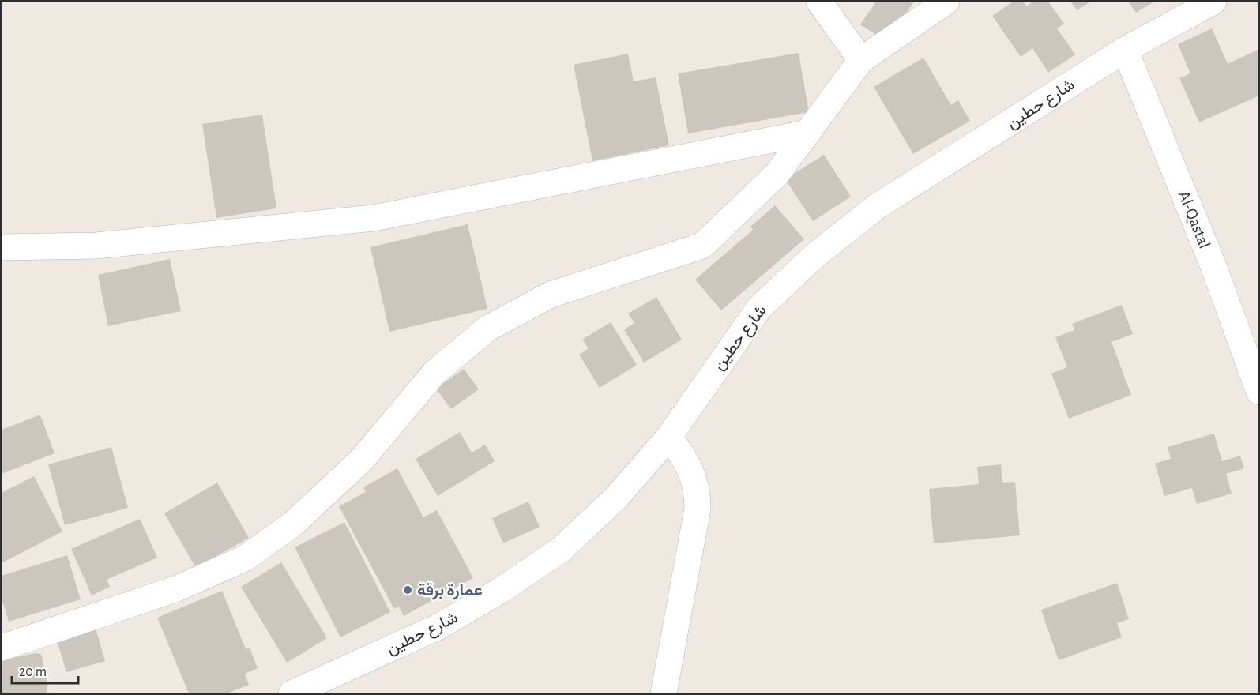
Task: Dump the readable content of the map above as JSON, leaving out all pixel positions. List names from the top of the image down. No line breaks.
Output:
{"streets":{"street":["شارع حطين","Al-Qastal"]},"crossings":[["شارع حطين","Al-Qastal"]],"places":["عمارة برقة"],"scale_bar":"20 m"}
